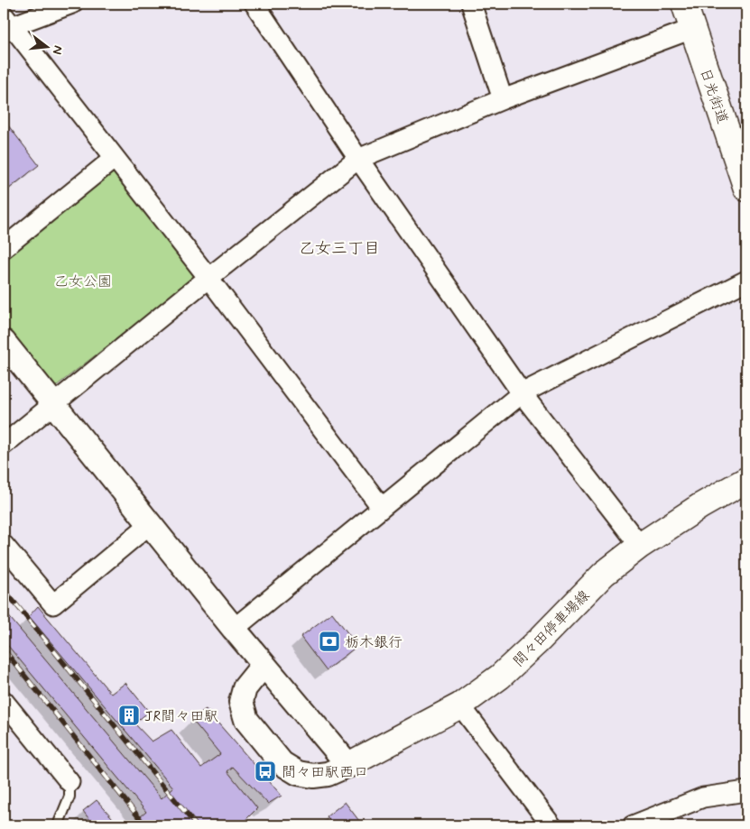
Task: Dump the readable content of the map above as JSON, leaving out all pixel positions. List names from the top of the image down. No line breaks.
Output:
{"streets":{"main road":["日光街道","間々田停車場線"]},"districts":["乙女三丁目"],"parks":["乙女公園"],"places":{"bank":["栃木銀行"],"building":["JR間々田駅"],"bus stop":["間々田駅西口"]},"north":"right"}
